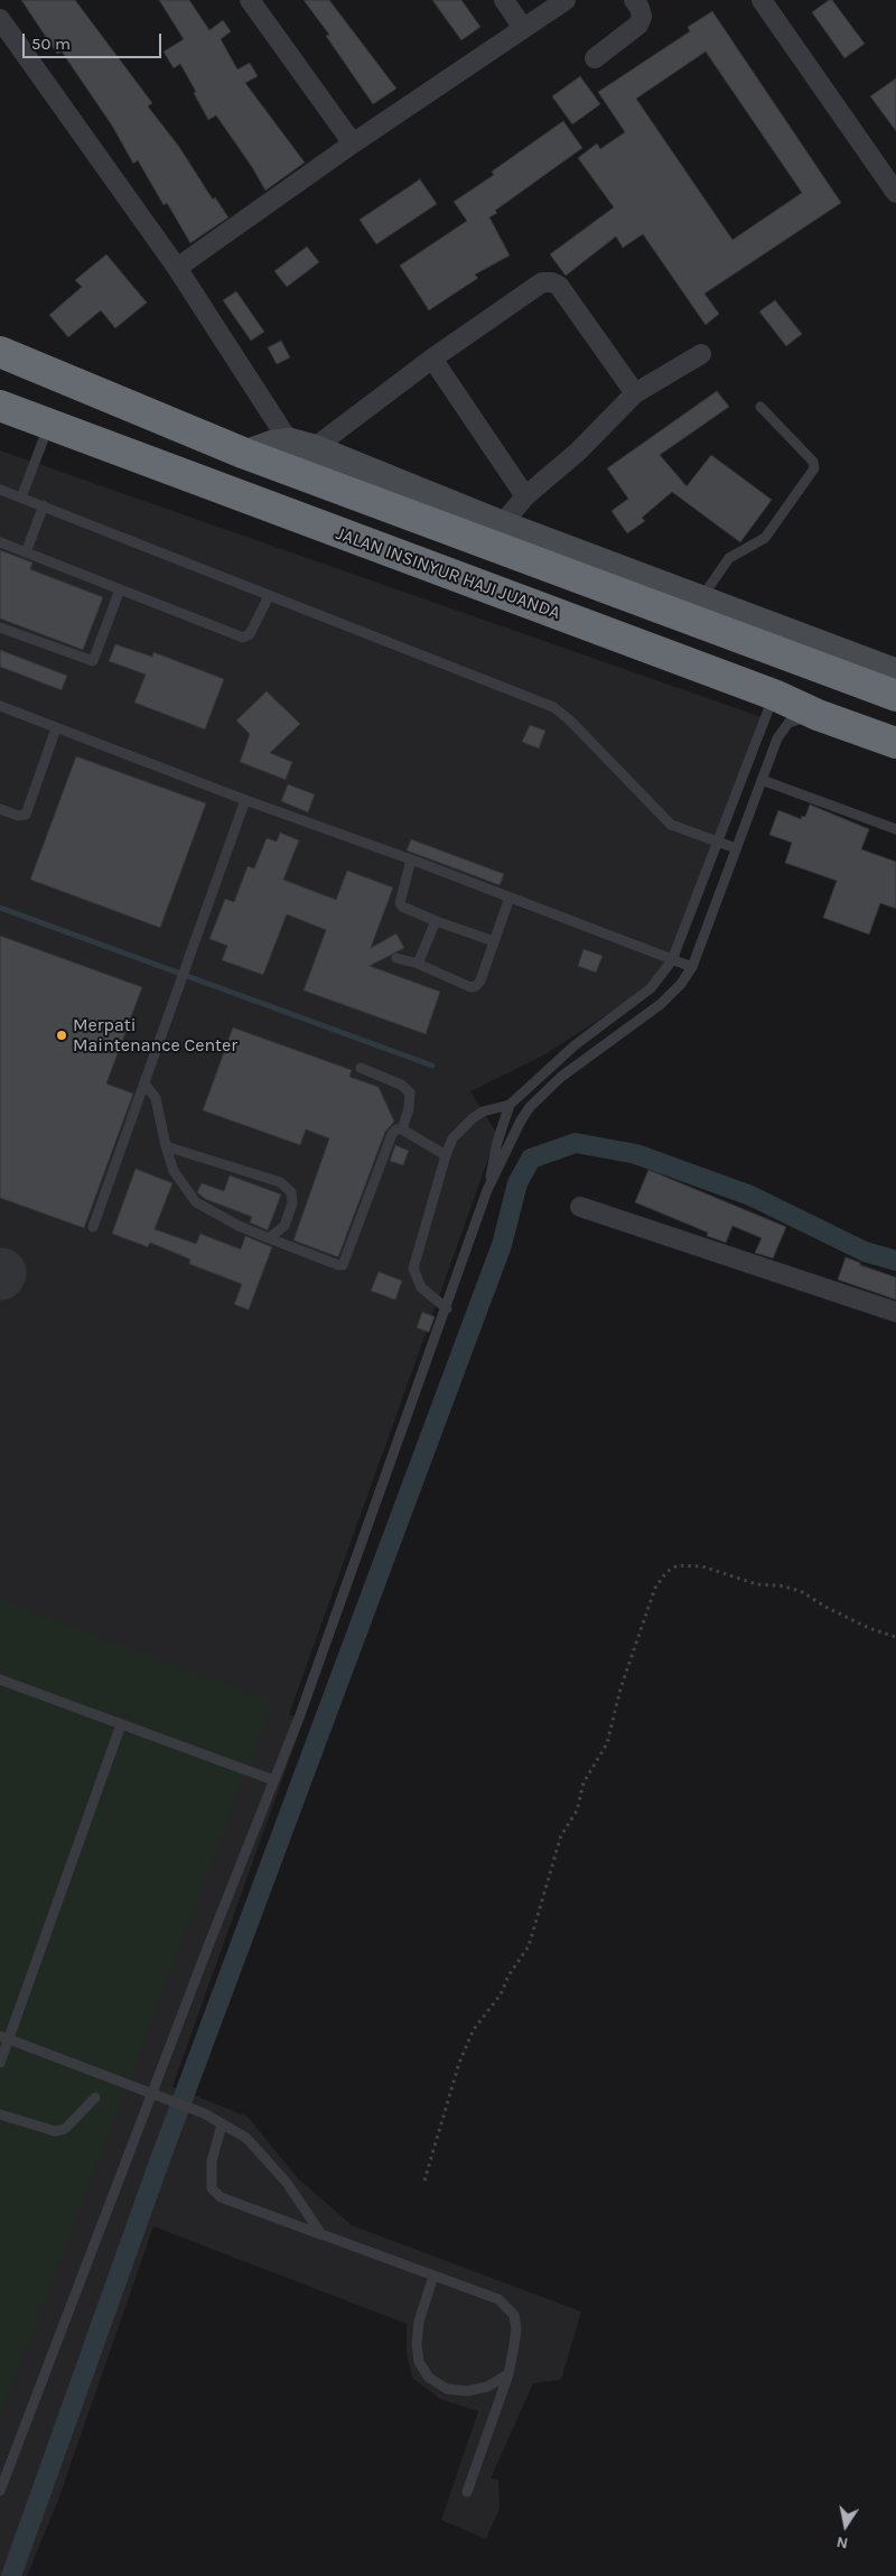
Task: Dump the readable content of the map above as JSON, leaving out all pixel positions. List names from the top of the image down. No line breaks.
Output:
{"streets":{"highway":["JALAN INSINYUR HAJI JUANDA"]},"places":["Merpati Maintenance Center"],"scale_bar":"50 m","north":"bottom"}
